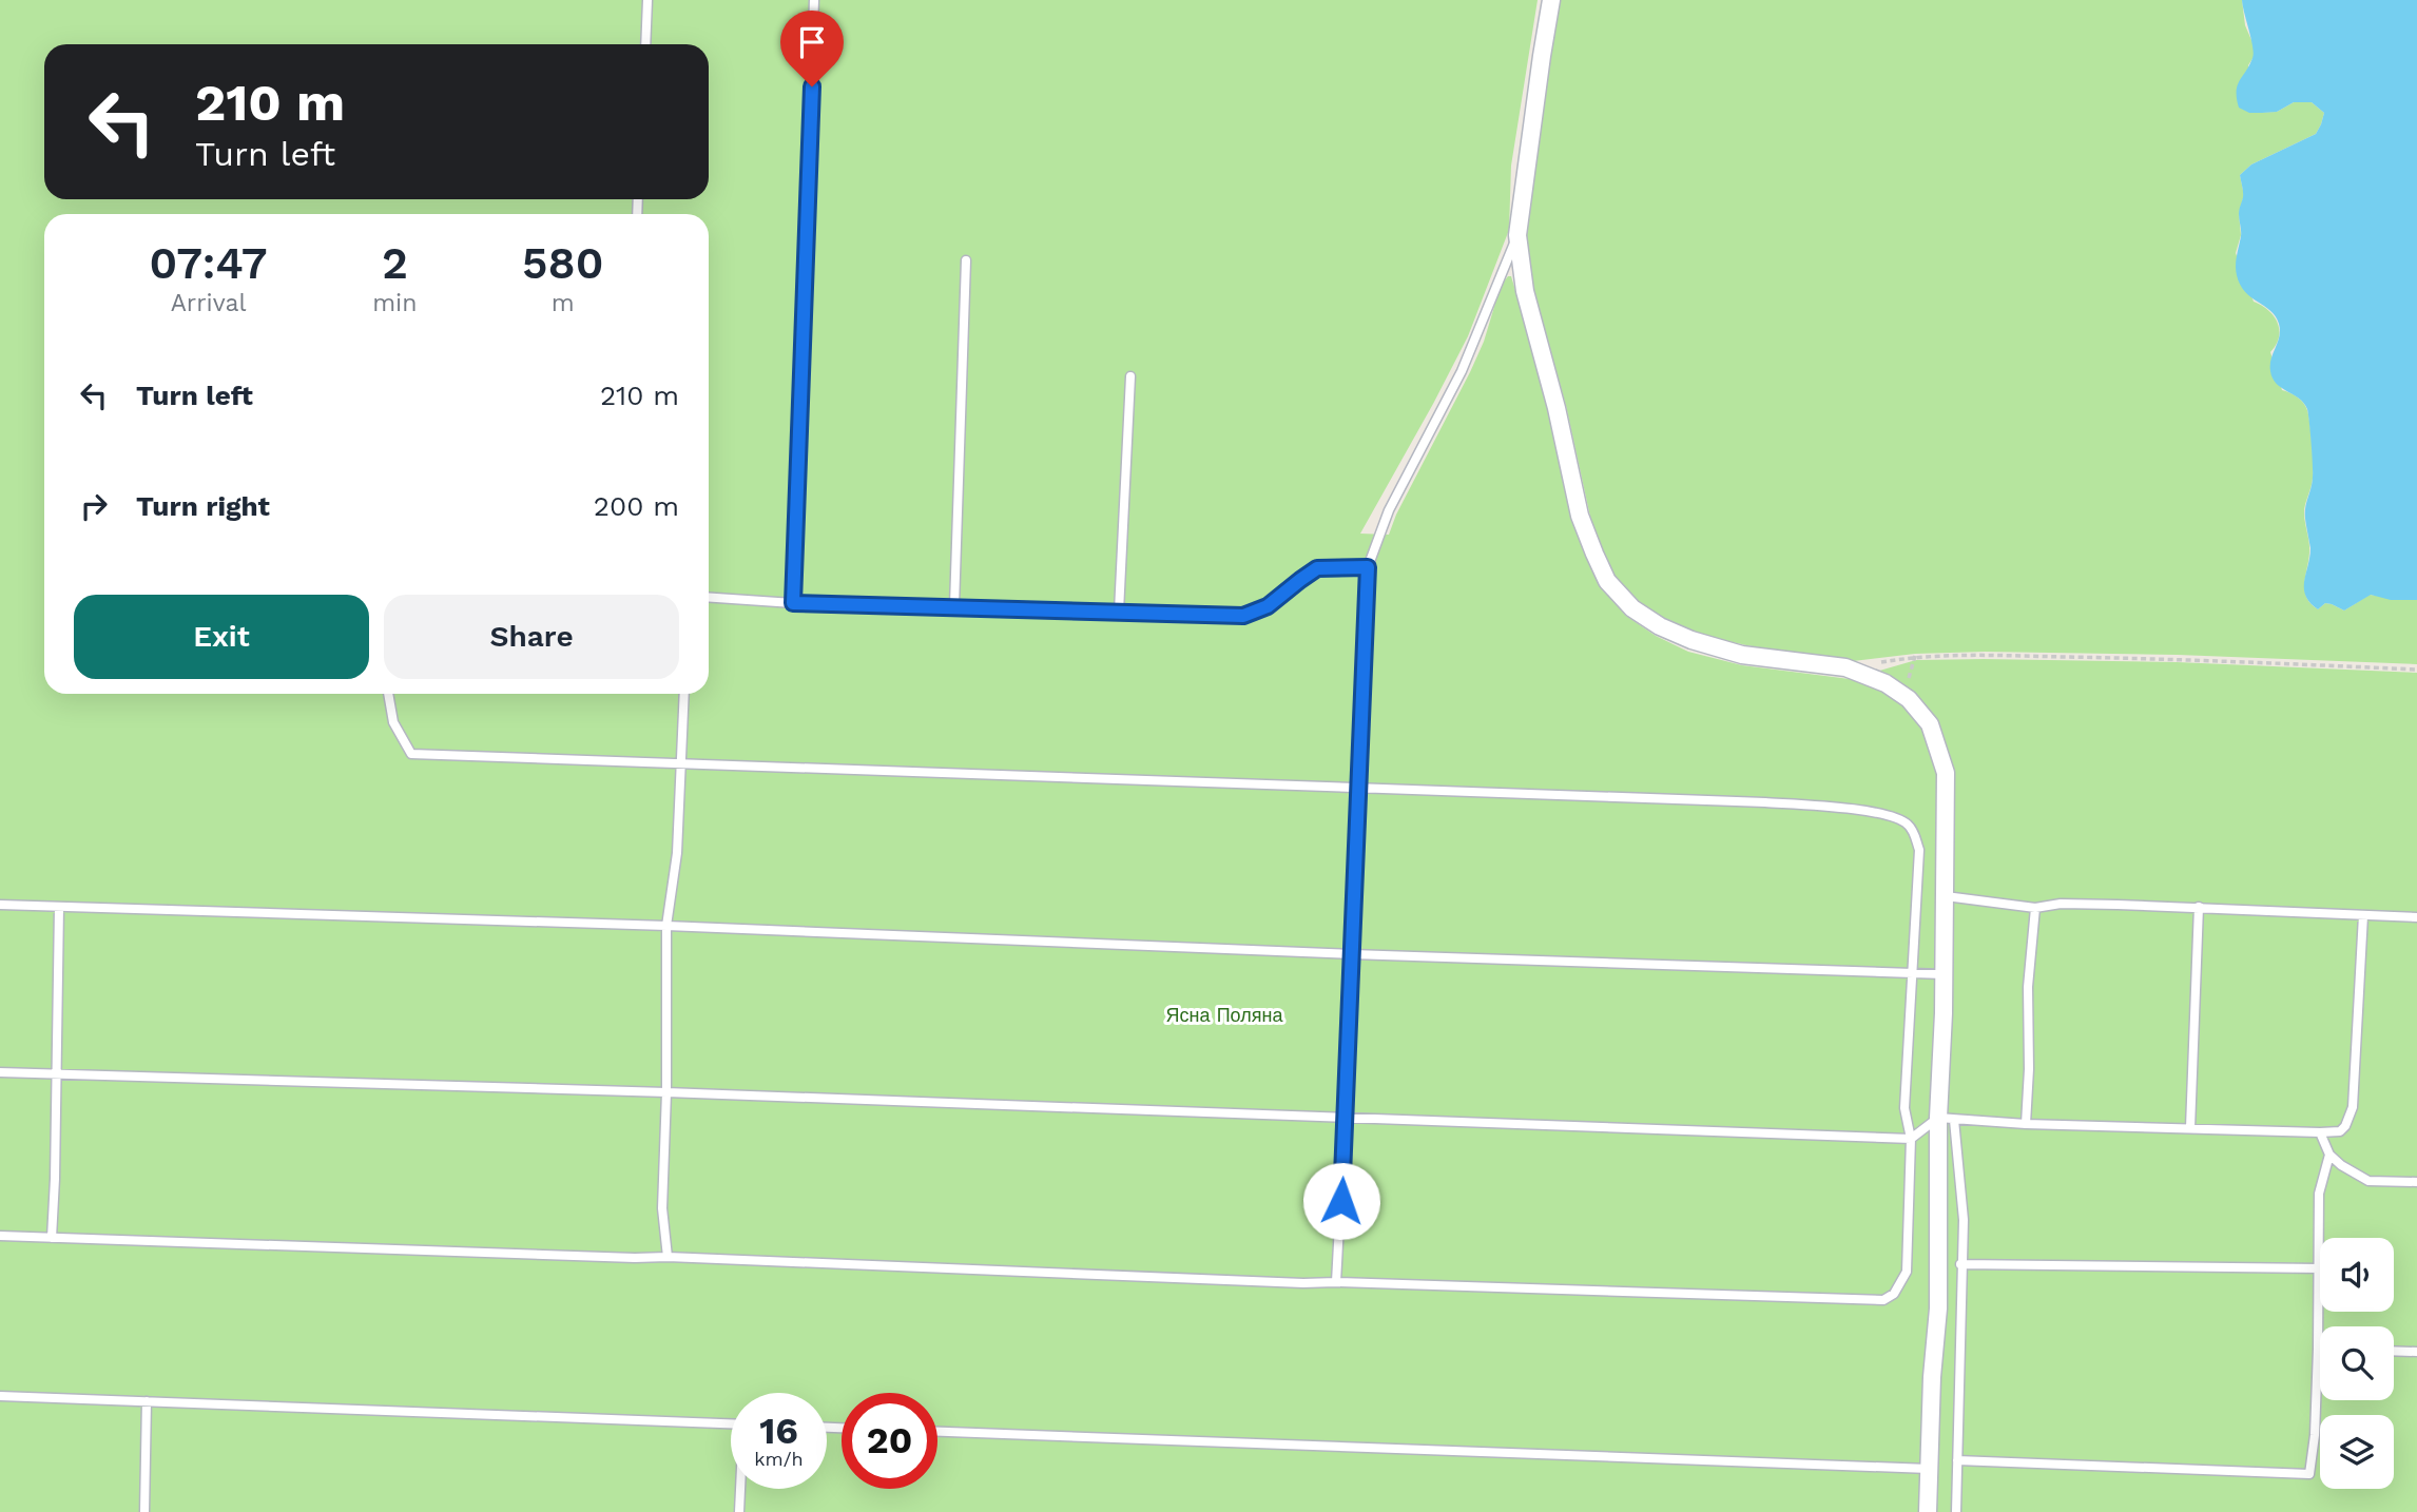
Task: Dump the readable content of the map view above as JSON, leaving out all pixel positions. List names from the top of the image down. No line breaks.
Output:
{"parks":["Ясна Поляна"],"page":{"turn":["210 m","Turn left"],"eta":["07:47","Arrival","2","min","580","m"],"list":[{"name":"Turn left","value":"210 m"},{"name":"Turn right","value":"200 m"}],"buttons":["Exit","Share"],"speed":"16 km/h","limit":"20"}}
